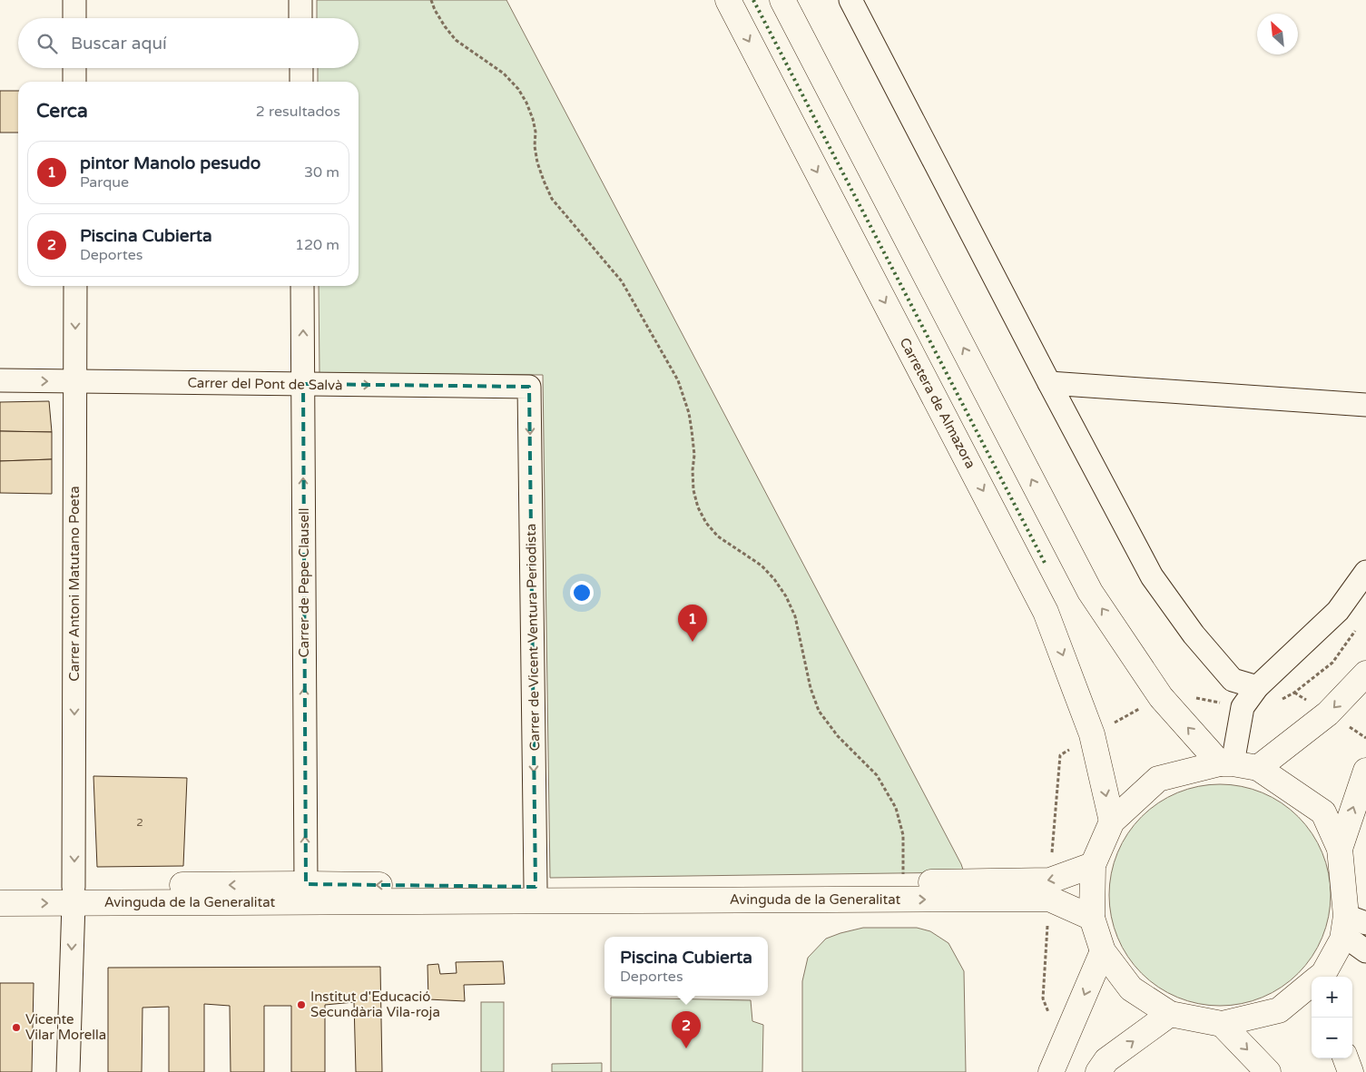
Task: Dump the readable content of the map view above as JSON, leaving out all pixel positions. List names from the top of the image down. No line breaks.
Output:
{"streets":{"main road":["Carretera de Almazora","Avinguda de la Generalitat"],"street":["Carrer del Pont de Salvà","Carrer de Pepe Clausell","Carrer Antoni Matutano Poeta","Carrer de Vicent Ventura Periodista"]},"crossings":[["Carrer del Pont de Salvà","Carrer de Pepe Clausell"],["Carrer del Pont de Salvà","Carrer Antoni Matutano Poeta"],["Carrer del Pont de Salvà","Carrer de Vicent Ventura Periodista"],["Carrer de Pepe Clausell","Avinguda de la Generalitat"],["Carrer Antoni Matutano Poeta","Avinguda de la Generalitat"],["Carrer de Vicent Ventura Periodista","Avinguda de la Generalitat"]],"one_way":["Carrer del Pont de Salvà","Carrer de Pepe Clausell","Carrer Antoni Matutano Poeta","Carrer de Vicent Ventura Periodista"],"places":["Institut d'Educació Secundària Vila-roja","Vicente Vilar Morella"],"house_numbers":["2"],"north":"top left","page":{"search":"Buscar aquí","heading":["Cerca","2 resultados"],"list":[{"mark":"1","name":"pintor Manolo pesudo","note":"Parque","value":"30 m"},{"mark":"2","name":"Piscina Cubierta","note":"Deportes","value":"120 m"}],"pins":["1","2"],"popup":["Piscina Cubierta","Deportes"],"map_buttons":["+","−"]}}
